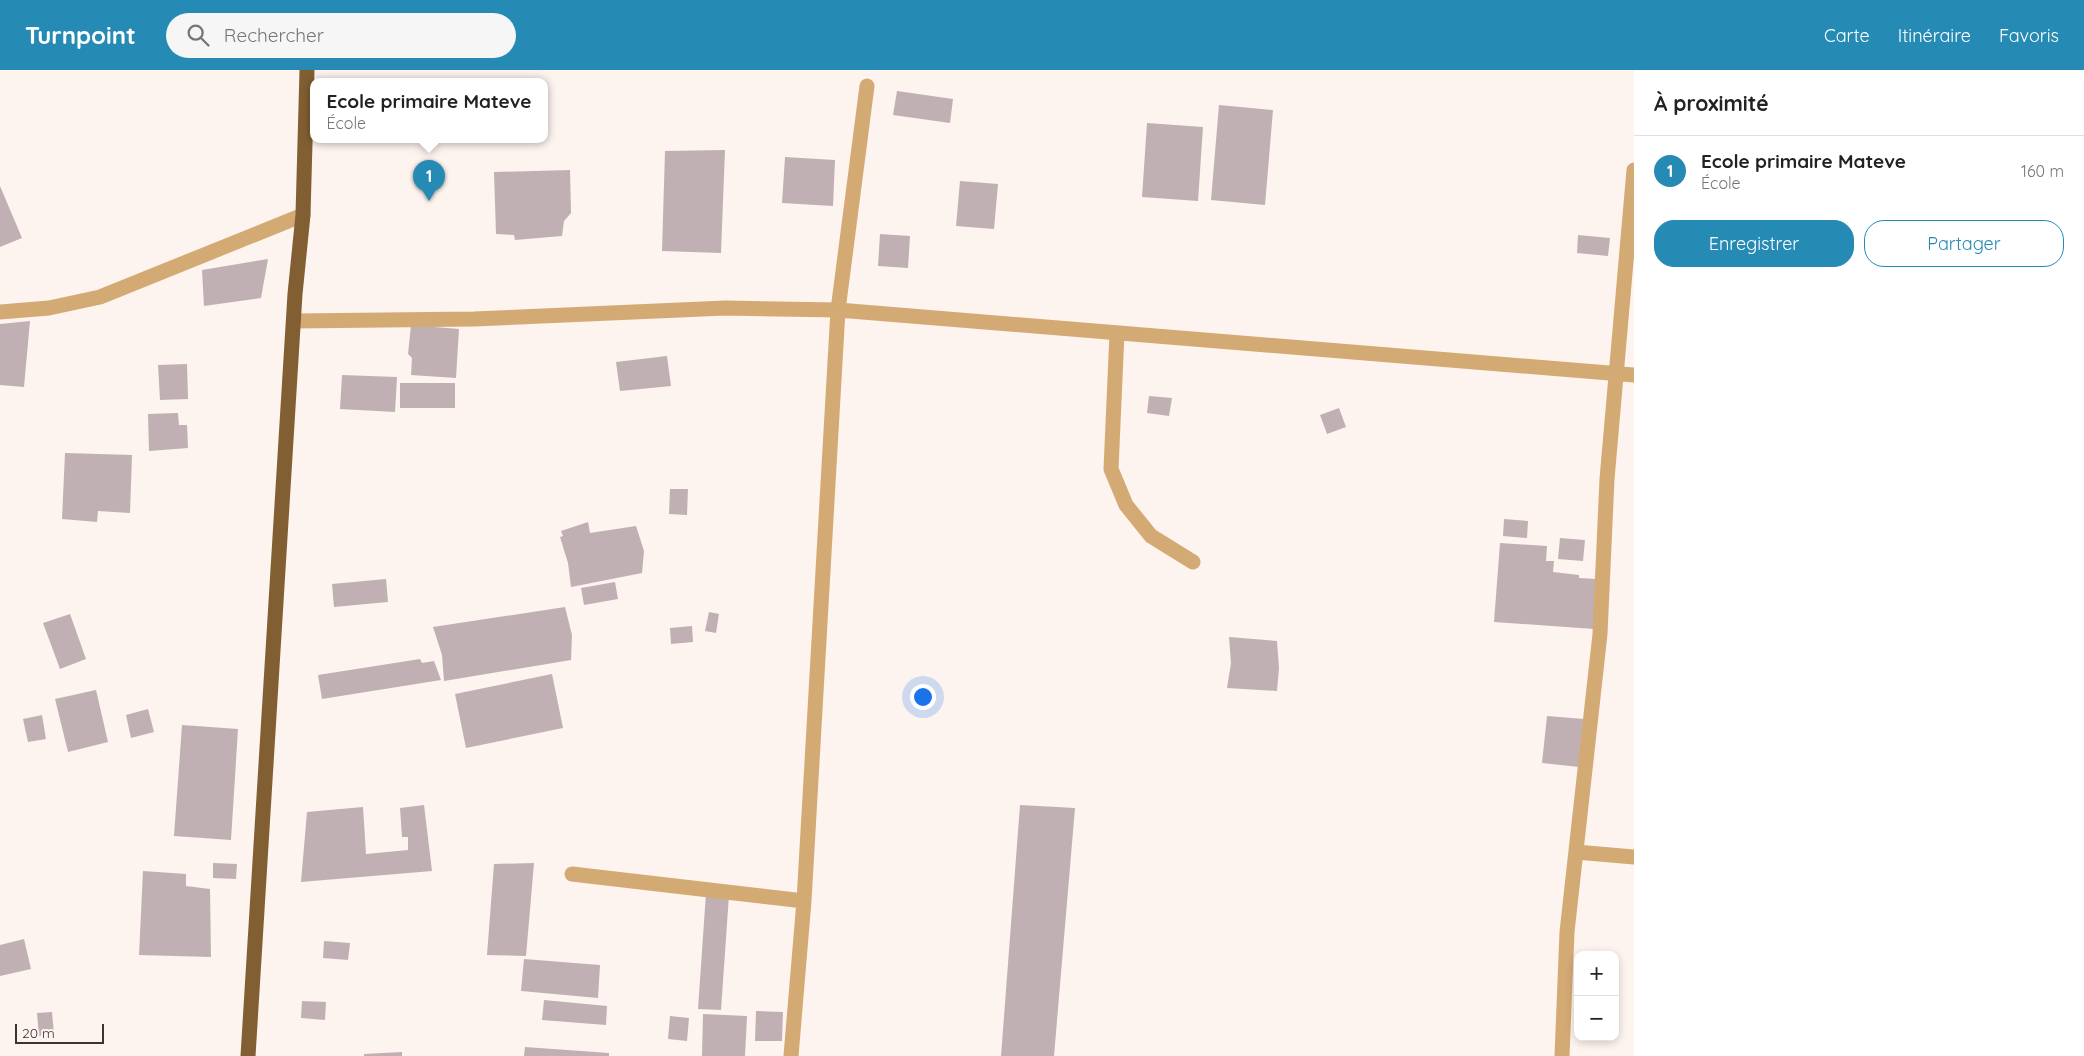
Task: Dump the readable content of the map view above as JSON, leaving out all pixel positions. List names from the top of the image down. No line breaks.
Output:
{"scale_bar":"20 m","page":{"header":"Turnpoint","search":"Rechercher","nav":["Carte","Itinéraire","Favoris"],"heading":"À proximité","popup":["Ecole primaire Mateve","École"],"list":[{"mark":"1","name":"Ecole primaire Mateve","note":"École","value":"160 m"}],"pins":"1","buttons":["Enregistrer","Partager"],"map_buttons":["+","−"],"scale":"20 m"}}
